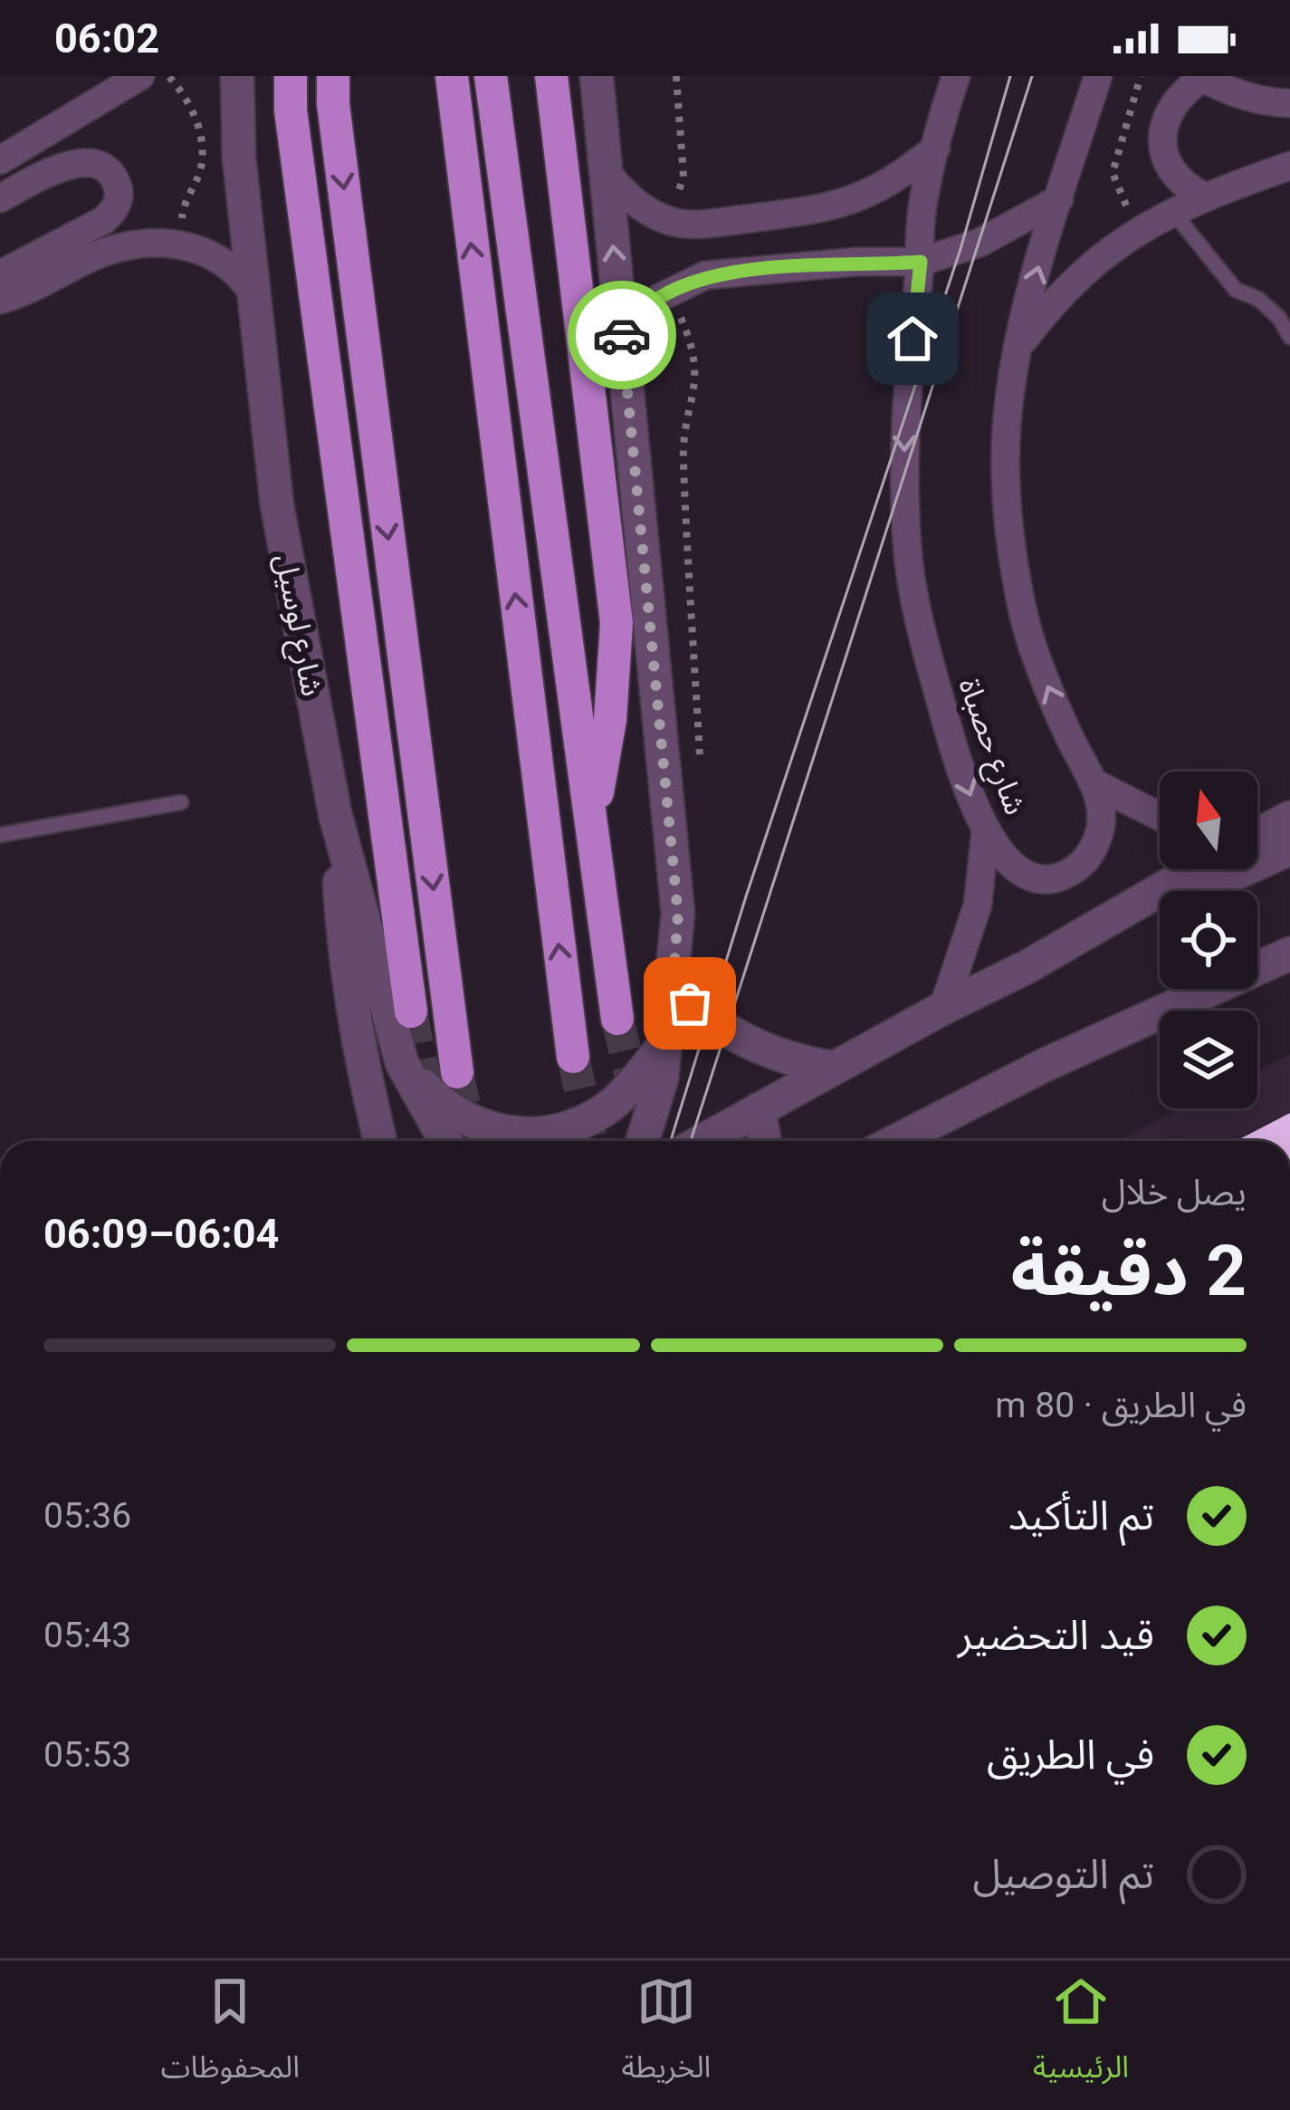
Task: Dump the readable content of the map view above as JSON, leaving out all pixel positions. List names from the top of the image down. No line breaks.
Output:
{"streets":{"street":["شارع لوسيل","شارع حصباة"]},"north":"top","page":{"status":"06:02","heading":["2 دقيقة","يصل خلال","06:04–06:09"],"bar":"في الطريق · 80 m","list":[["تم التأكيد","05:36"],["قيد التحضير","05:43"],["في الطريق","05:53"],"تم التوصيل"],"tabs":["الرئيسية","الخريطة","المحفوظات"]}}
